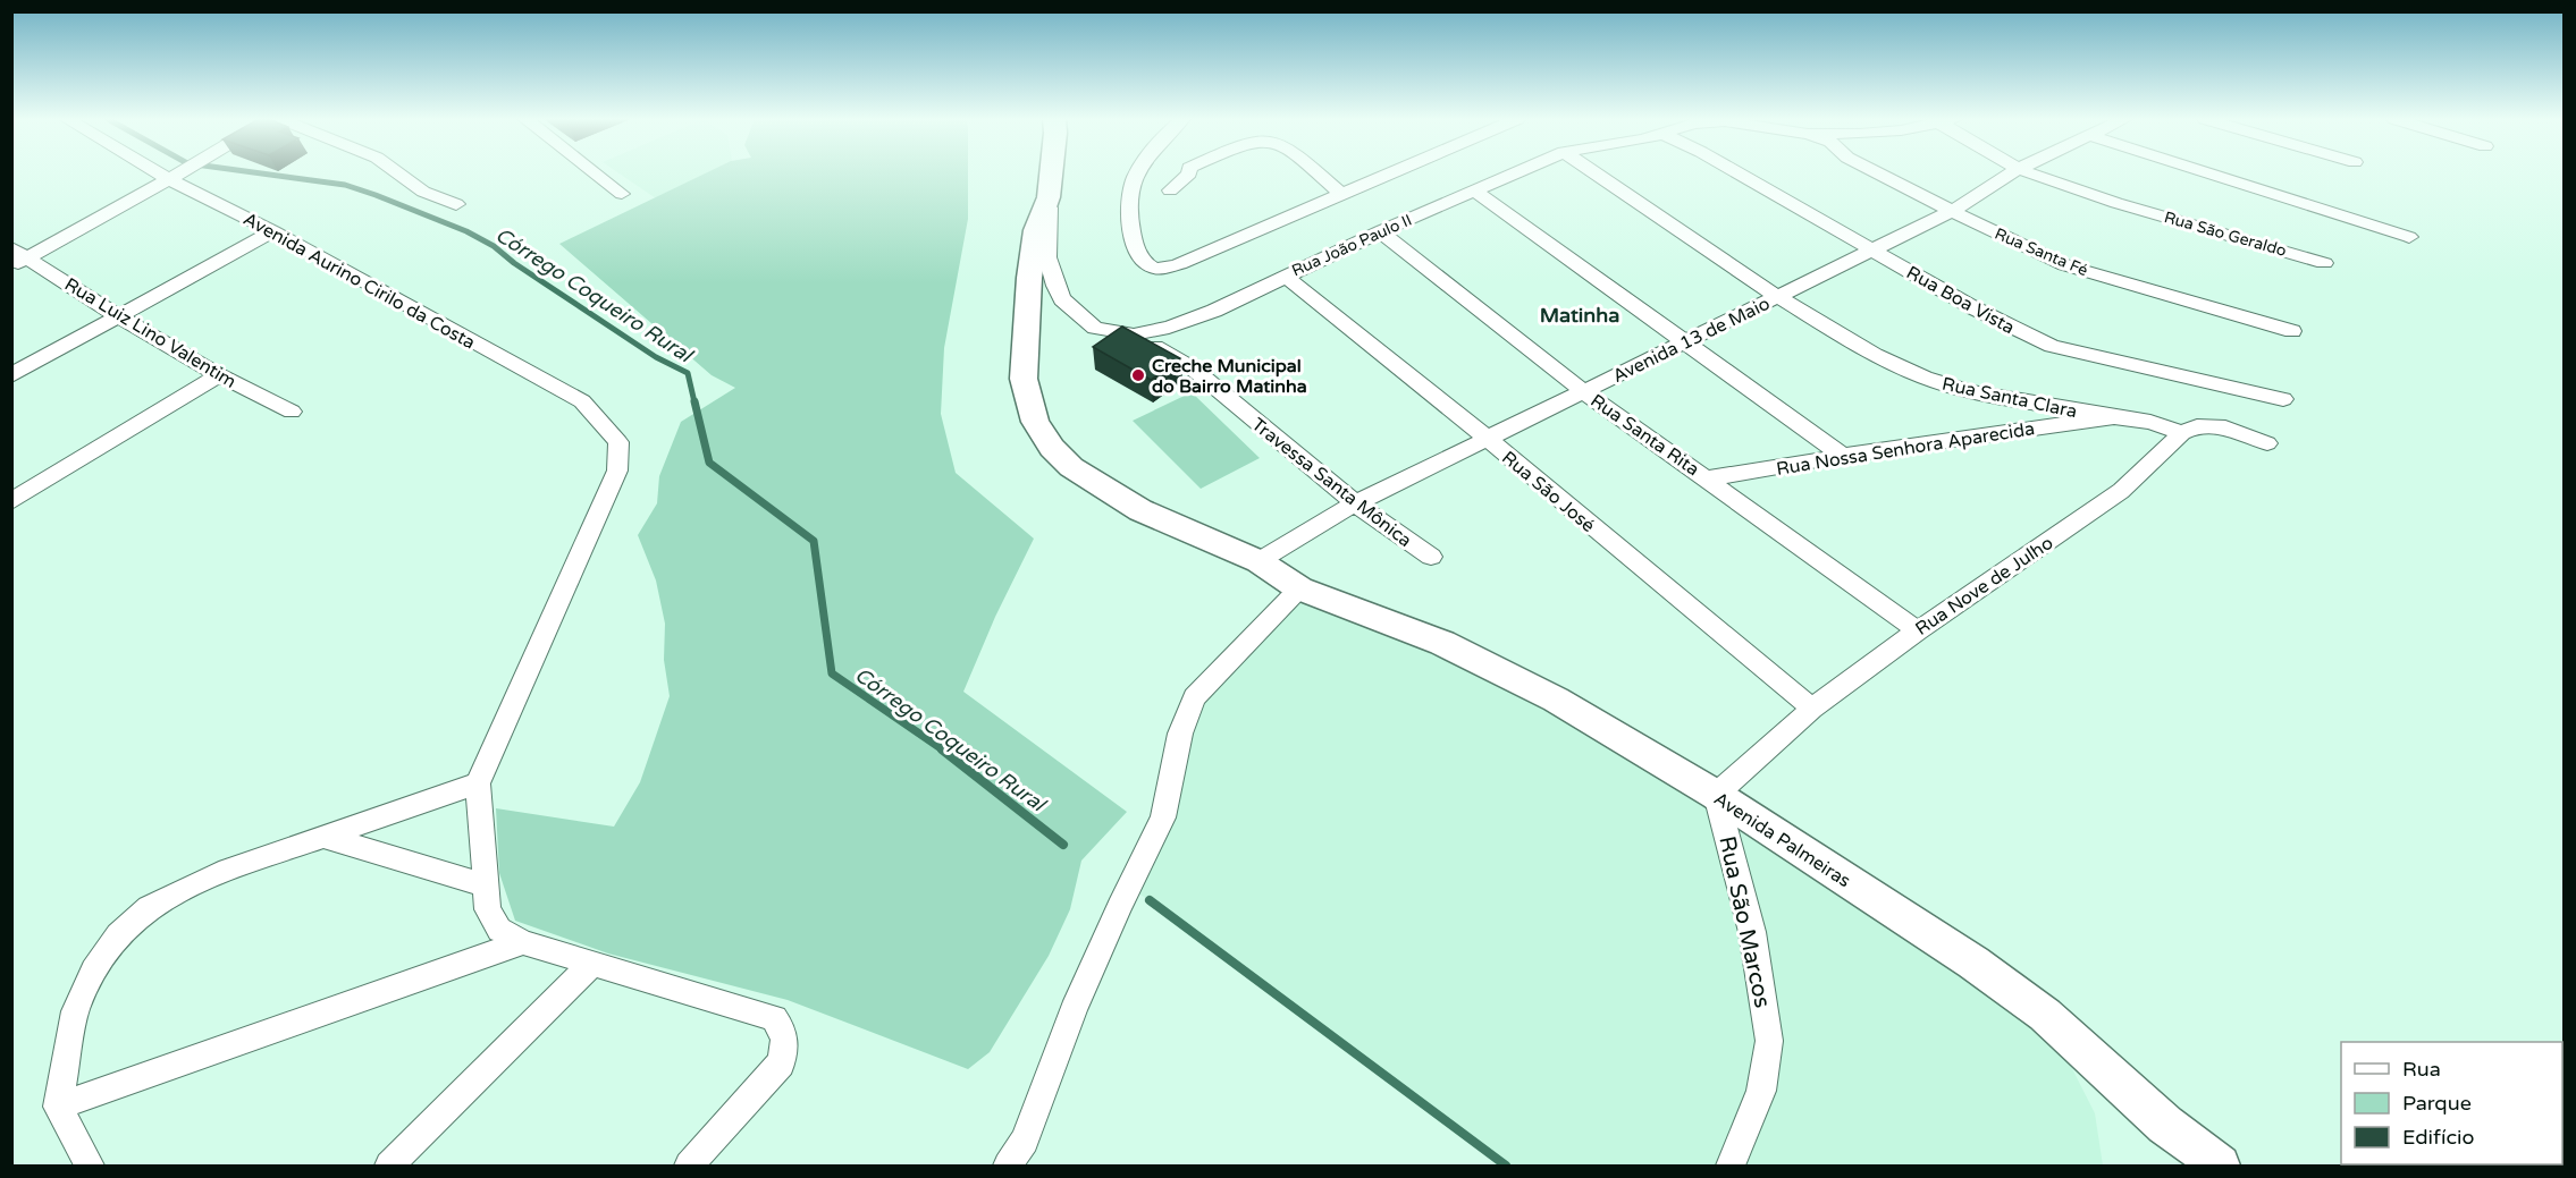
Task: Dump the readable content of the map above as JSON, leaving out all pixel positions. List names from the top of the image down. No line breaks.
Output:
{"streets":{"street":["Rua São Geraldo","Rua João Paulo II","Rua Santa Fé","Avenida Aurino Cirilo da Costa","Rua Boa Vista","Rua Luiz Lino Valentim","Avenida 13 de Maio","Rua Santa Clara","Rua Santa Rita","Rua Nossa Senhora Aparecida","Travessa Santa Mônica","Rua São José","Rua Nove de Julho","Avenida Palmeiras","Rua São Marcos"]},"crossings":[["Rua João Paulo II","Rua Santa Rita"],["Rua João Paulo II","Travessa Santa Mônica"],["Rua João Paulo II","Rua São José"],["Rua João Paulo II","Avenida Palmeiras"],["Rua Santa Fé","Avenida 13 de Maio"],["Rua Boa Vista","Avenida 13 de Maio"],["Avenida 13 de Maio","Rua Santa Clara"],["Avenida 13 de Maio","Rua Santa Rita"],["Avenida 13 de Maio","Travessa Santa Mônica"],["Avenida 13 de Maio","Rua São José"],["Avenida 13 de Maio","Avenida Palmeiras"],["Rua Santa Clara","Rua Nossa Senhora Aparecida"],["Rua Santa Rita","Rua Nossa Senhora Aparecida"],["Rua Santa Rita","Rua Nove de Julho"],["Rua Nossa Senhora Aparecida","Rua Nove de Julho"],["Rua São José","Rua Nove de Julho"],["Rua Nove de Julho","Avenida Palmeiras"],["Rua Nove de Julho","Rua São Marcos"],["Avenida Palmeiras","Rua São Marcos"]],"districts":["Matinha"],"water":["Córrego Coqueiro Rural"],"places":["Creche Municipal do Bairro Matinha"],"legend":["Rua","Parque","Edifício"]}
